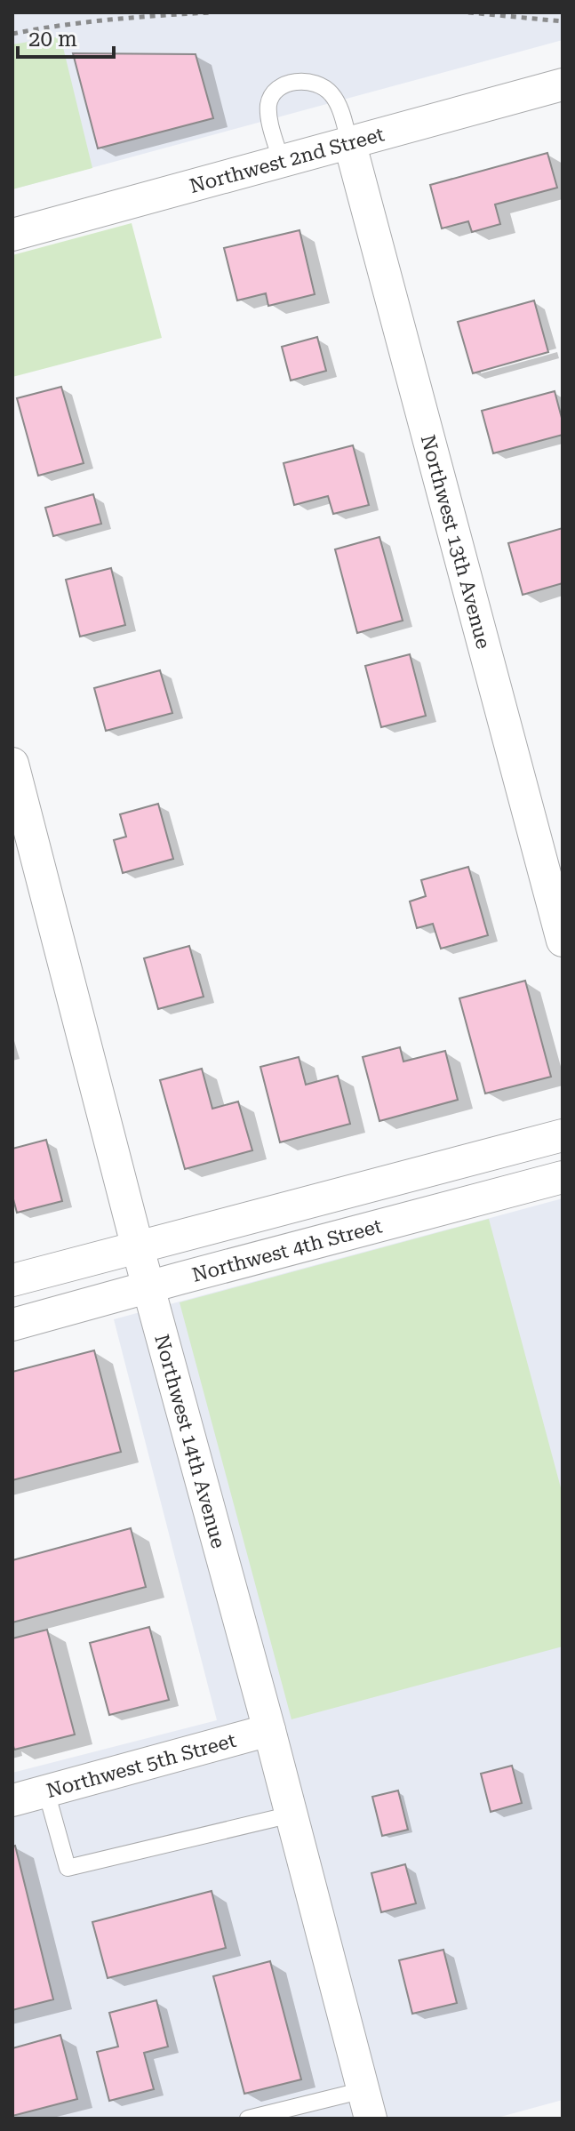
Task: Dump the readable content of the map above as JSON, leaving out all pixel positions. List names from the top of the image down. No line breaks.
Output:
{"streets":{"street":["Northwest 2nd Street","Northwest 13th Avenue","Northwest 4th Street","Northwest 14th Avenue","Northwest 5th Street"]},"crossings":[["Northwest 2nd Street","Northwest 13th Avenue"],["Northwest 4th Street","Northwest 14th Avenue"],["Northwest 14th Avenue","Northwest 5th Street"]],"scale_bar":"20 m"}
